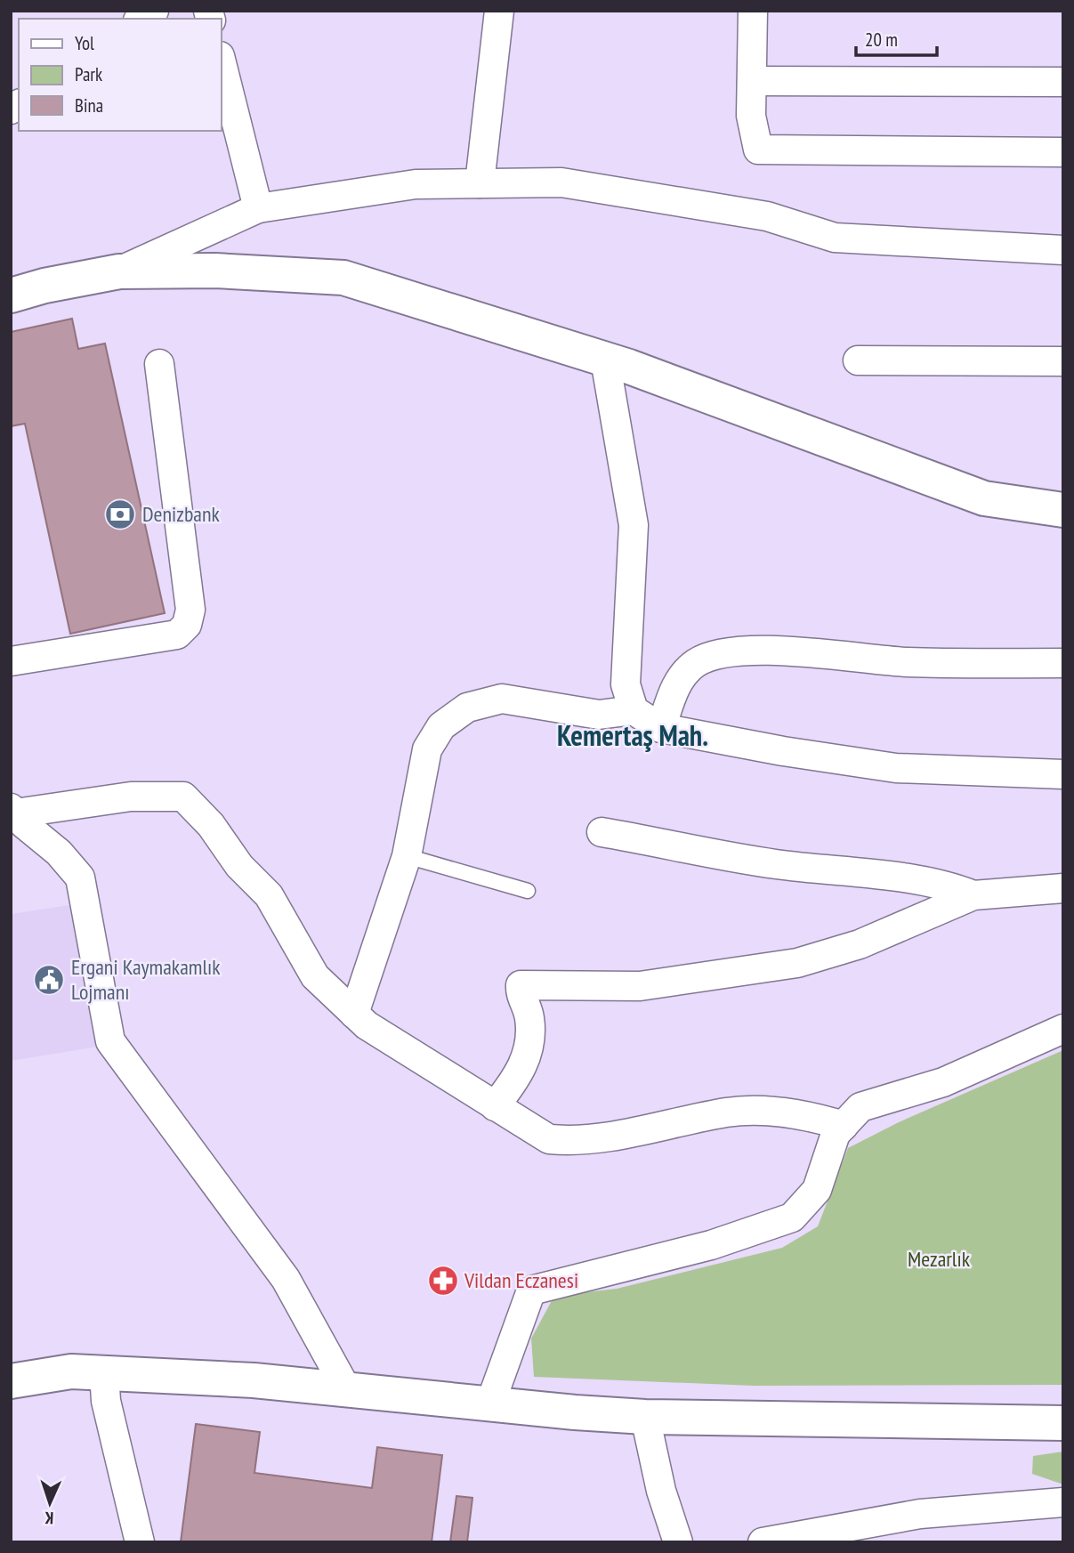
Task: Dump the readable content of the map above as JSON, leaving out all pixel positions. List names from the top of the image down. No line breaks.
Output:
{"districts":["Kemertaş Mah."],"parks":["Mezarlık"],"places":{"bank":["Denizbank"],"public building":["Ergani Kaymakamlık Lojmanı"],"pharmacy":["Vildan Eczanesi"]},"legend":["Yol","Park","Bina"],"scale_bar":"20 m","north":"bottom"}
